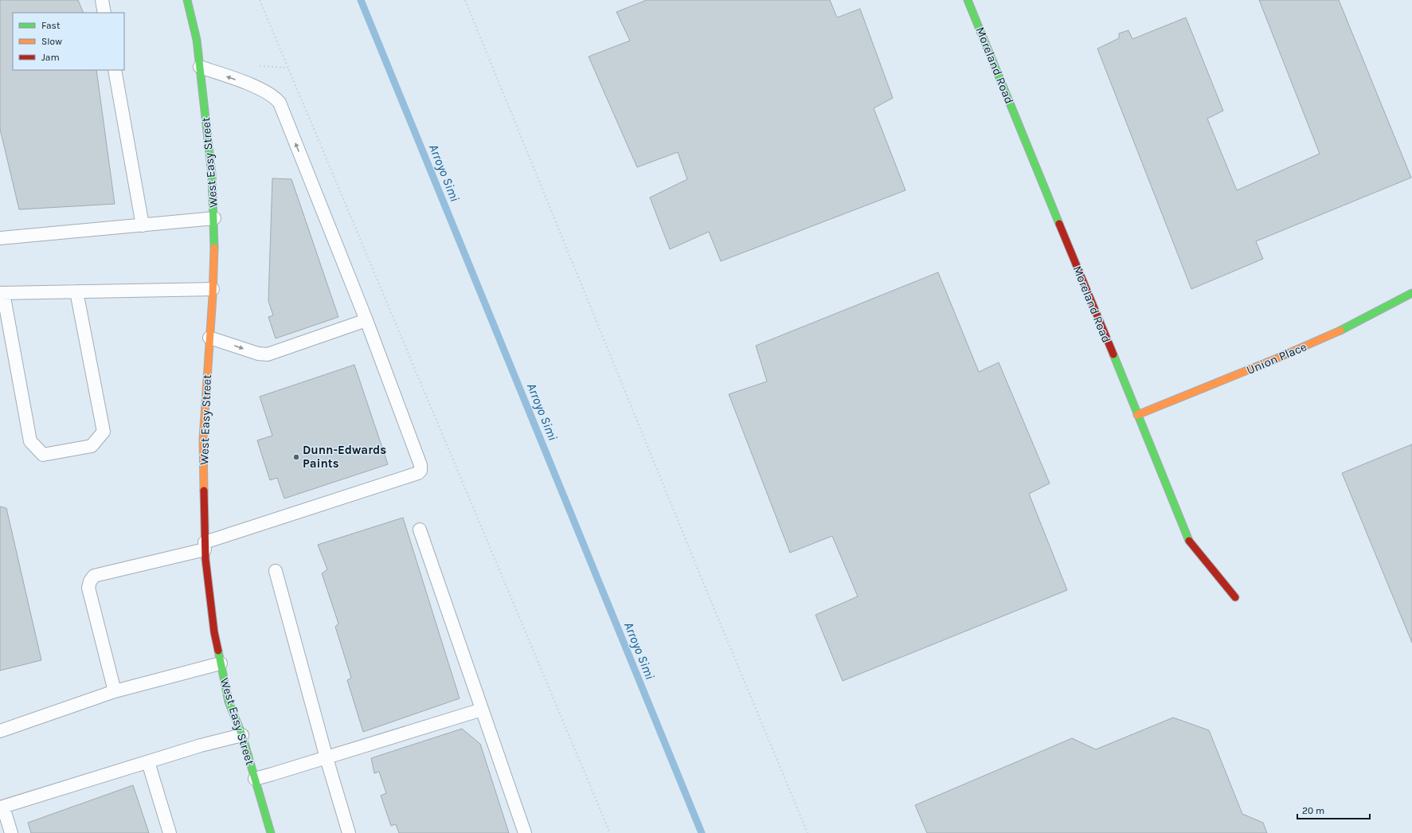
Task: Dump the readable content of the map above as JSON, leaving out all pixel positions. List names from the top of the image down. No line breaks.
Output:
{"streets":{"street":["Moreland Road","West Easy Street","Union Place"]},"crossings":[["Moreland Road","Union Place"]],"water":["Arroyo Simi"],"places":["Dunn-Edwards Paints"],"legend":["Fast","Slow","Jam"],"scale_bar":"20 m"}
